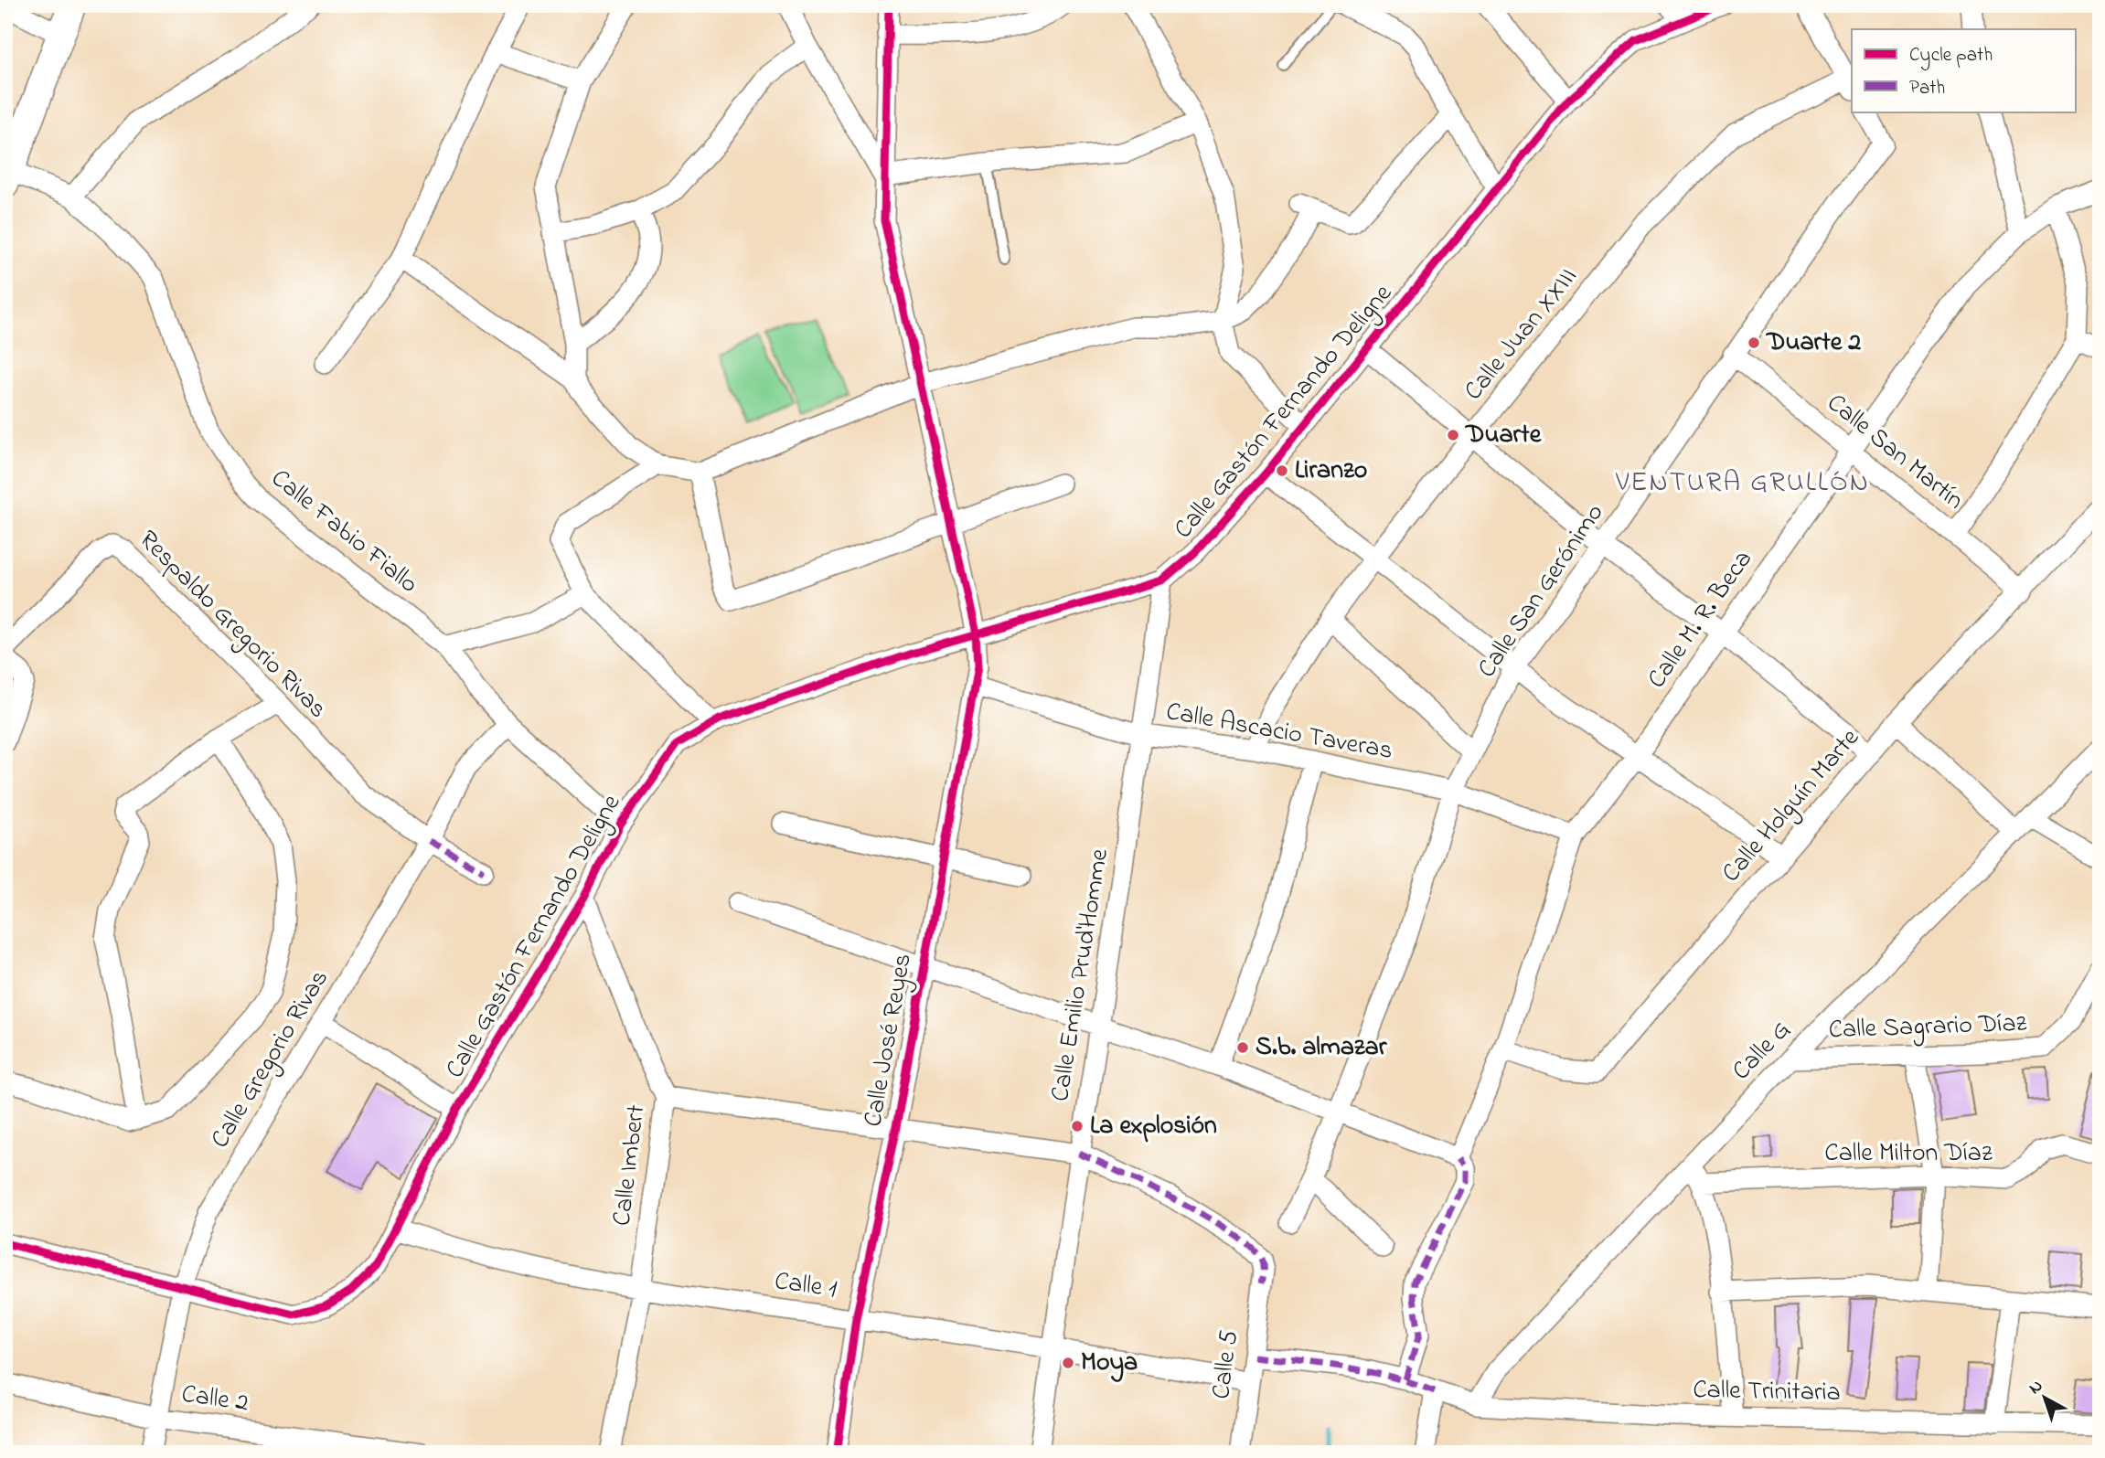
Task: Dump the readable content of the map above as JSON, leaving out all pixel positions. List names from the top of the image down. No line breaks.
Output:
{"streets":{"street":["Calle Juan XXIII","Calle Gastón Fernando Deligne","Calle San Martín","Calle Fabio Fiallo","Calle San Gerónimo","Calle M. R. Beca","Respaldo Gregorio Rivas","Calle Ascacio Taveras","Calle Holguín Marte","Calle Emilio Prud'Homme","Calle Sagrario Díaz","Calle José Reyes","Calle G","Calle Gregorio Rivas","Calle Milton Díaz","Calle Imbert","Calle 1","Calle 5","Calle Trinitaria","Calle 2"]},"crossings":[["Calle Juan XXIII","Calle Ascacio Taveras"],["Calle Gastón Fernando Deligne","Calle Fabio Fiallo"],["Calle Gastón Fernando Deligne","Calle Emilio Prud'Homme"],["Calle Gastón Fernando Deligne","Calle José Reyes"],["Calle Gastón Fernando Deligne","Calle Gregorio Rivas"],["Calle Gastón Fernando Deligne","Calle Imbert"],["Calle Gastón Fernando Deligne","Calle 1"],["Calle San Martín","Calle San Gerónimo"],["Calle San Martín","Calle M. R. Beca"],["Calle San Martín","Calle Holguín Marte"],["Calle Fabio Fiallo","Calle Gregorio Rivas"],["Calle San Gerónimo","Calle Ascacio Taveras"],["Calle M. R. Beca","Calle Ascacio Taveras"],["Calle M. R. Beca","Calle Holguín Marte"],["Respaldo Gregorio Rivas","Calle Gregorio Rivas"],["Calle Ascacio Taveras","Calle Emilio Prud'Homme"],["Calle Ascacio Taveras","Calle José Reyes"],["Calle Emilio Prud'Homme","Calle 1"],["Calle Emilio Prud'Homme","Calle 5"],["Calle Sagrario Díaz","Calle G"],["Calle José Reyes","Calle 1"],["Calle José Reyes","Calle 5"],["Calle G","Calle Trinitaria"],["Calle Gregorio Rivas","Calle 2"],["Calle Imbert","Calle 1"],["Calle Imbert","Calle 5"],["Calle 1","Calle 5"],["Calle 5","Calle Trinitaria"]],"districts":["VENTURA GRULLÓN"],"places":["Duarte 2","Duarte","Liranzo","S.b. almazar","La explosión","Moya"],"legend":["Cycle path","Path"],"north":"top left"}
